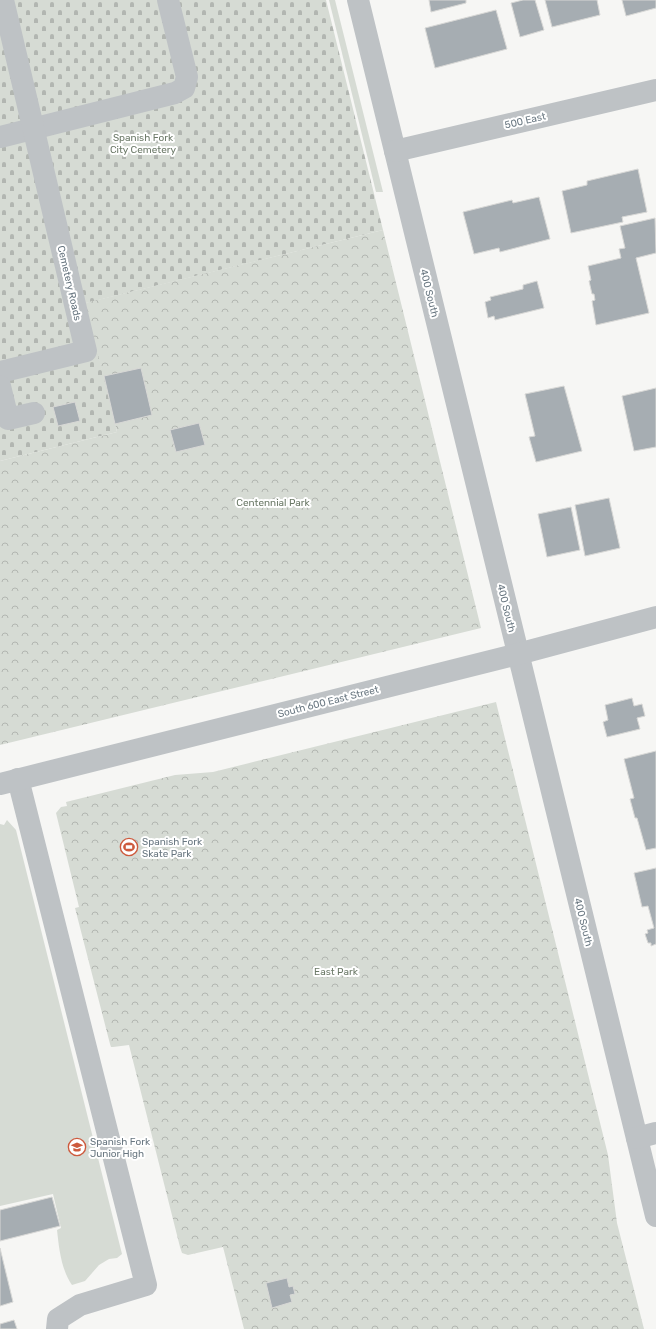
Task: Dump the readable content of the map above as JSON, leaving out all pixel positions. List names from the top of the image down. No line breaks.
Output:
{"streets":{"street":["500 East","Cemetery Roads","400 South","South 600 East Street"]},"crossings":[["500 East","400 South"],["400 South","South 600 East Street"]],"parks":["Spanish Fork City Cemetery","Centennial Park","East Park"],"places":{"sports":["Spanish Fork Skate Park"],"school or university":["Spanish Fork Junior High"]}}
